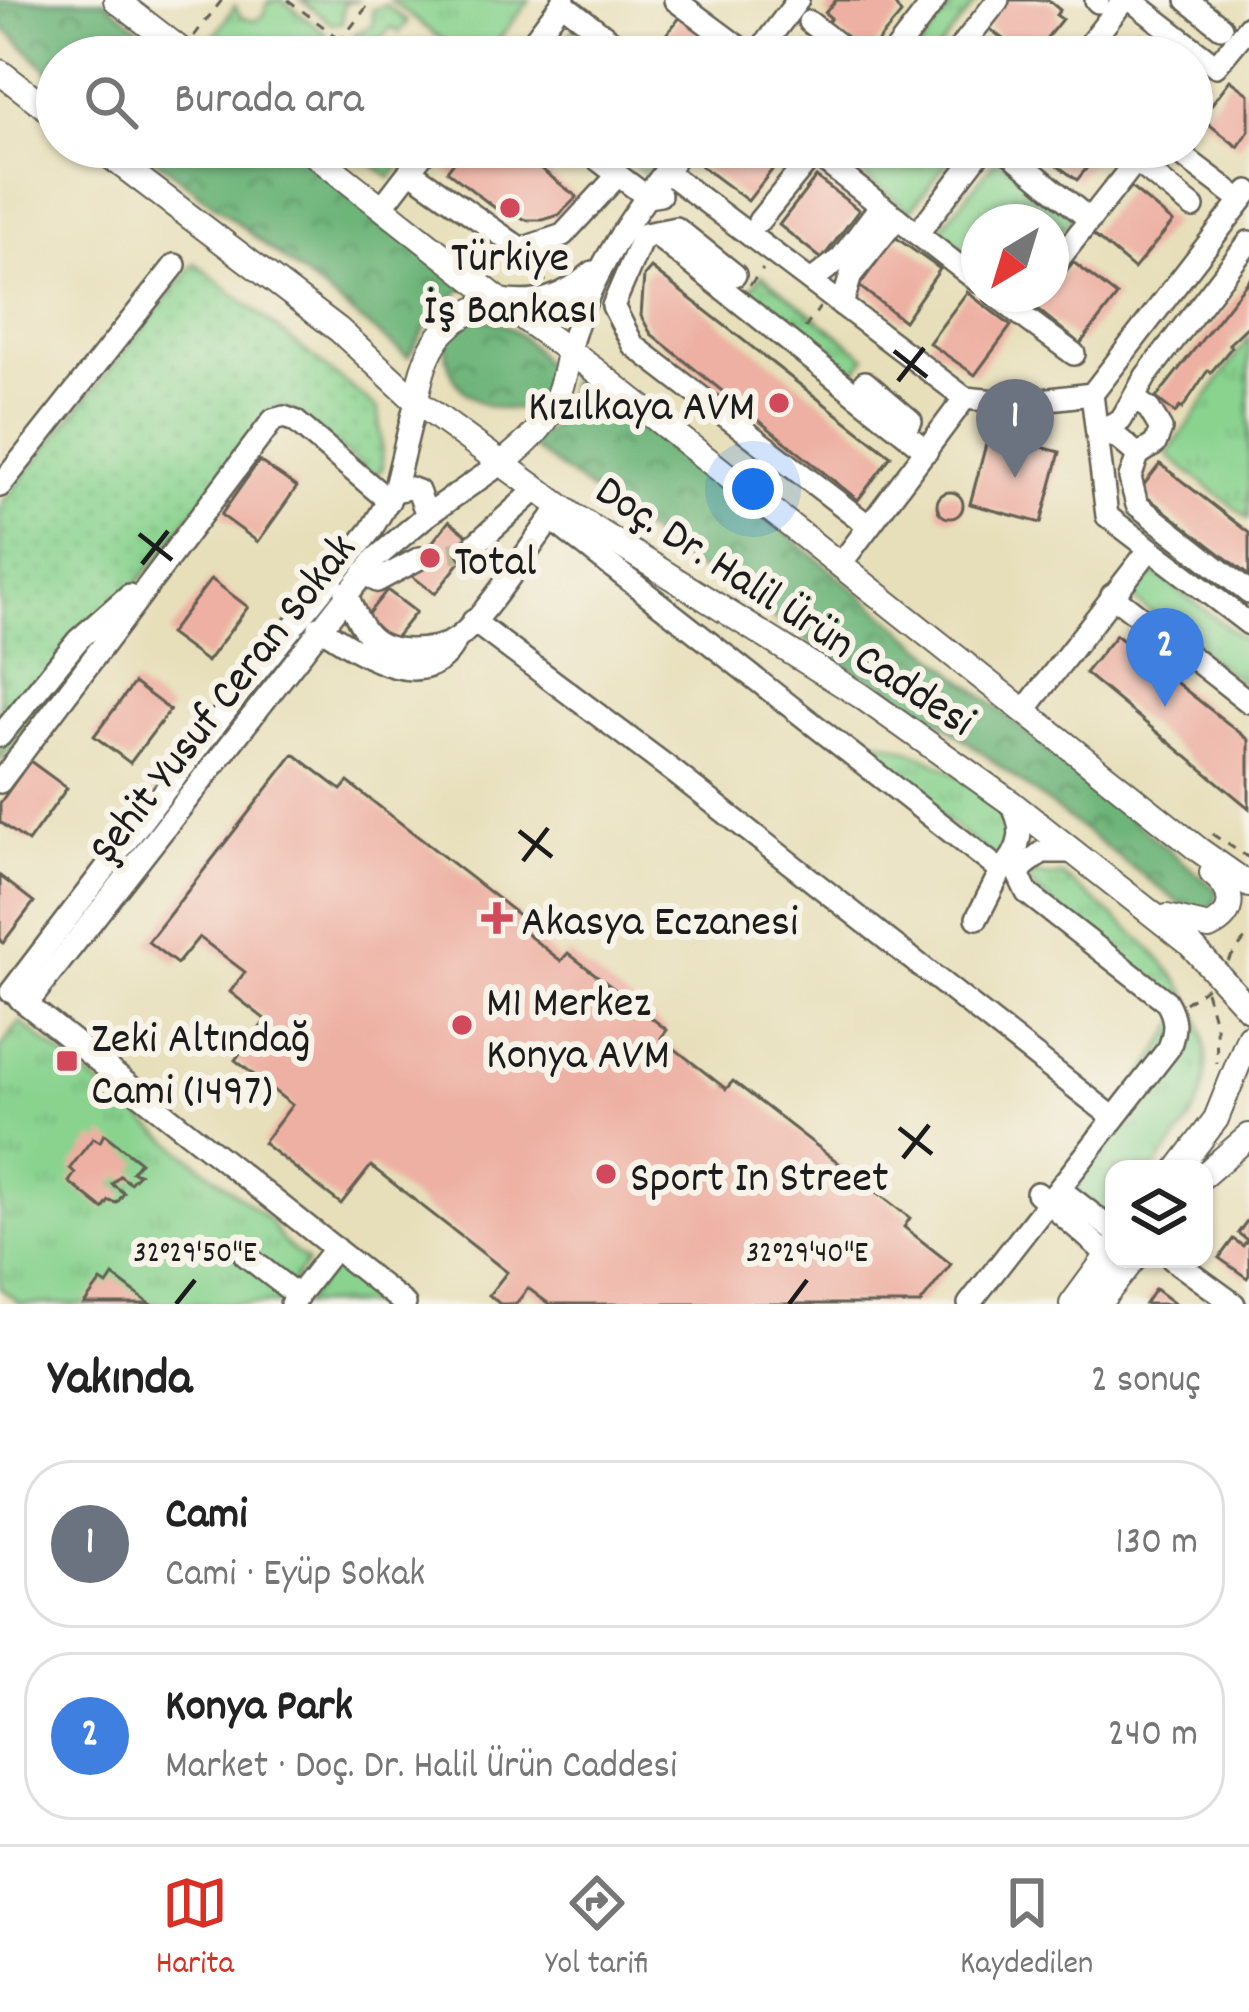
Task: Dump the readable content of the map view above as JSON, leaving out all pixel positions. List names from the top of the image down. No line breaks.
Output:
{"streets":{"main road":["Doç. Dr. Halil Ürün Caddesi"],"street":["Şehit Yusuf Ceran Sokak"]},"crossings":[["Doç. Dr. Halil Ürün Caddesi","Şehit Yusuf Ceran Sokak"]],"places":{"other":["Türkiye İş Bankası","Kızılkaya AVM","Total","M1 Merkez Konya AVM","Sport In Street"],"health":["Akasya Eczanesi"],"transit":["Zeki Altındağ Cami (1497)"]},"north":"bottom left","page":{"search":"Burada ara","pins":["1","2"],"heading":["Yakında","2 sonuç"],"list":[{"mark":"1","name":"Cami","note":"Cami · Eyüp Sokak","value":"130 m"},{"mark":"2","name":"Konya Park","note":"Market · Doç. Dr. Halil Ürün Caddesi","value":"240 m"}],"nav":["Harita","Yol tarifi","Kaydedilen"]},"coordinates":["32°29'50\"E","32°29'40\"E"]}
